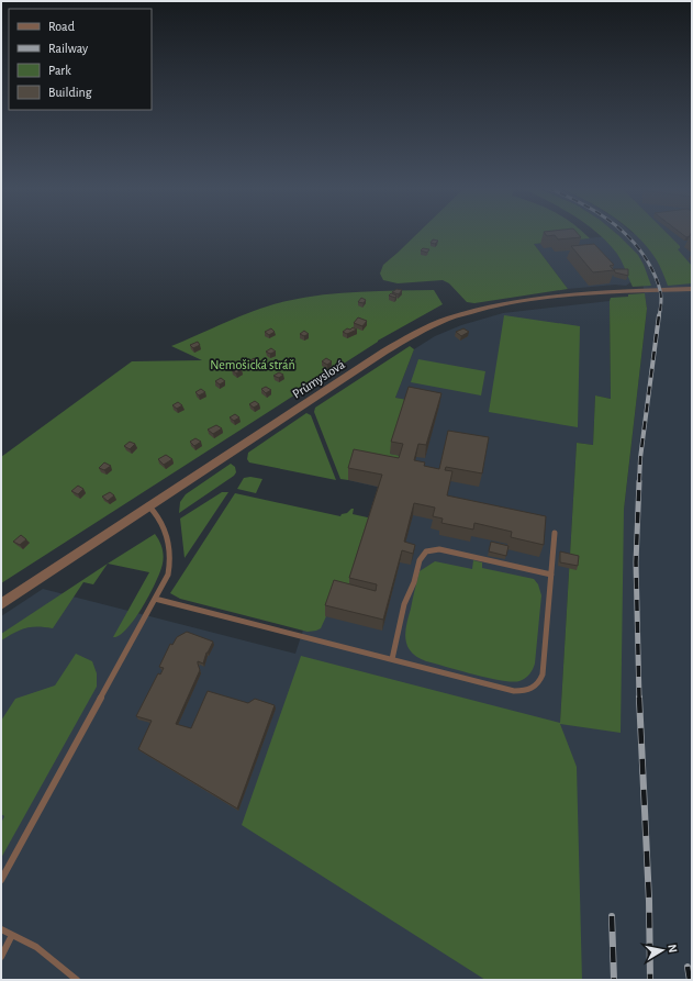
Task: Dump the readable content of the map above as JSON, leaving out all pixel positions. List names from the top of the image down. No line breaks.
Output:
{"streets":{"street":["Průmyslová"]},"parks":["Nemošická stráň"],"legend":["Road","Railway","Park","Building"],"north":"right"}
